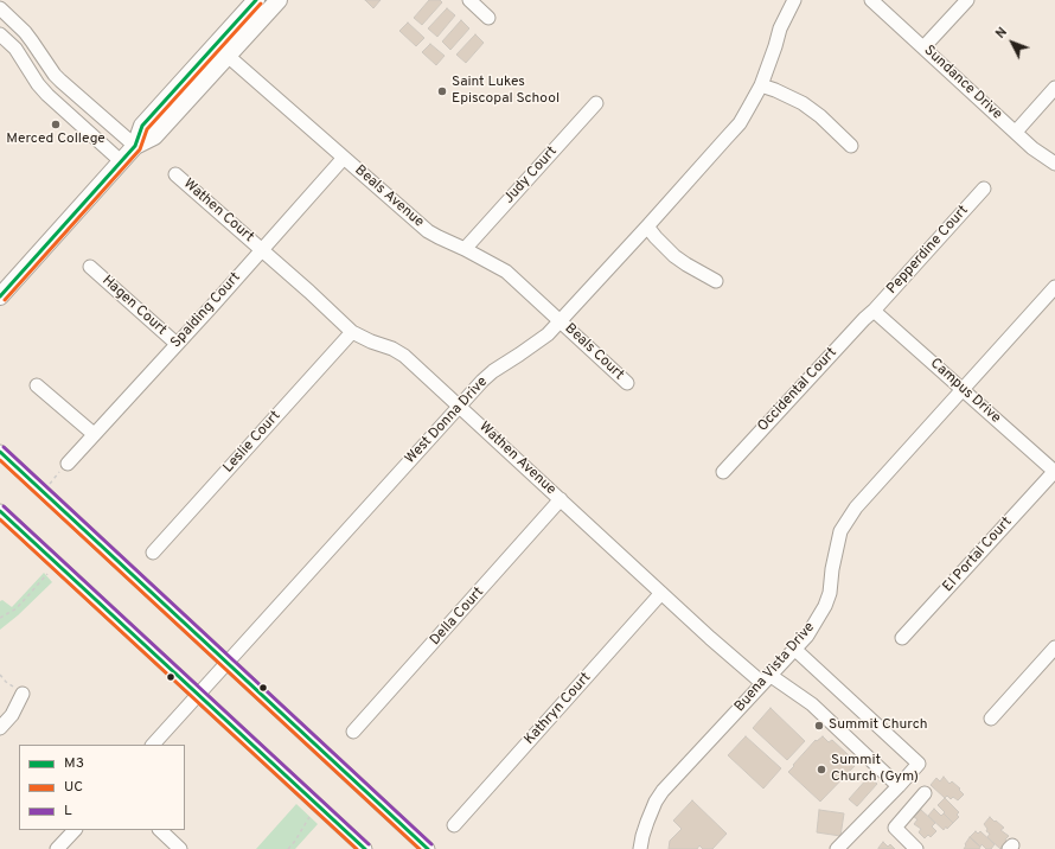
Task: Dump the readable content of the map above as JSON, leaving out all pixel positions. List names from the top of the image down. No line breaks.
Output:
{"streets":{"street":["Sundance Drive","Judy Court","Beals Avenue","Wathen Court","Pepperdine Court","Hagen Court","Spalding Court","Beals Court","Occidental Court","Campus Drive","West Donna Drive","Leslie Court","Wathen Avenue","El Portal Court","Della Court","Buena Vista Drive","Kathryn Court"]},"crossings":[["Judy Court","Beals Avenue"],["Beals Avenue","Spalding Court"],["Beals Avenue","Beals Court"],["Beals Avenue","West Donna Drive"],["Wathen Court","Spalding Court"],["Wathen Court","Wathen Avenue"],["Pepperdine Court","Occidental Court"],["Pepperdine Court","Campus Drive"],["Hagen Court","Spalding Court"],["Spalding Court","Wathen Avenue"],["Beals Court","West Donna Drive"],["Occidental Court","Campus Drive"],["Campus Drive","El Portal Court"],["Campus Drive","Buena Vista Drive"],["West Donna Drive","Wathen Avenue"],["Leslie Court","Wathen Avenue"],["Wathen Avenue","Della Court"],["Wathen Avenue","Buena Vista Drive"],["Wathen Avenue","Kathryn Court"]],"places":["Saint Lukes Episcopal School","Merced College","Summit Church","Summit Church (Gym)"],"lines":["transit line M3","transit line UC","transit line L"],"legend":["M3","UC","L"],"north":"top left"}
